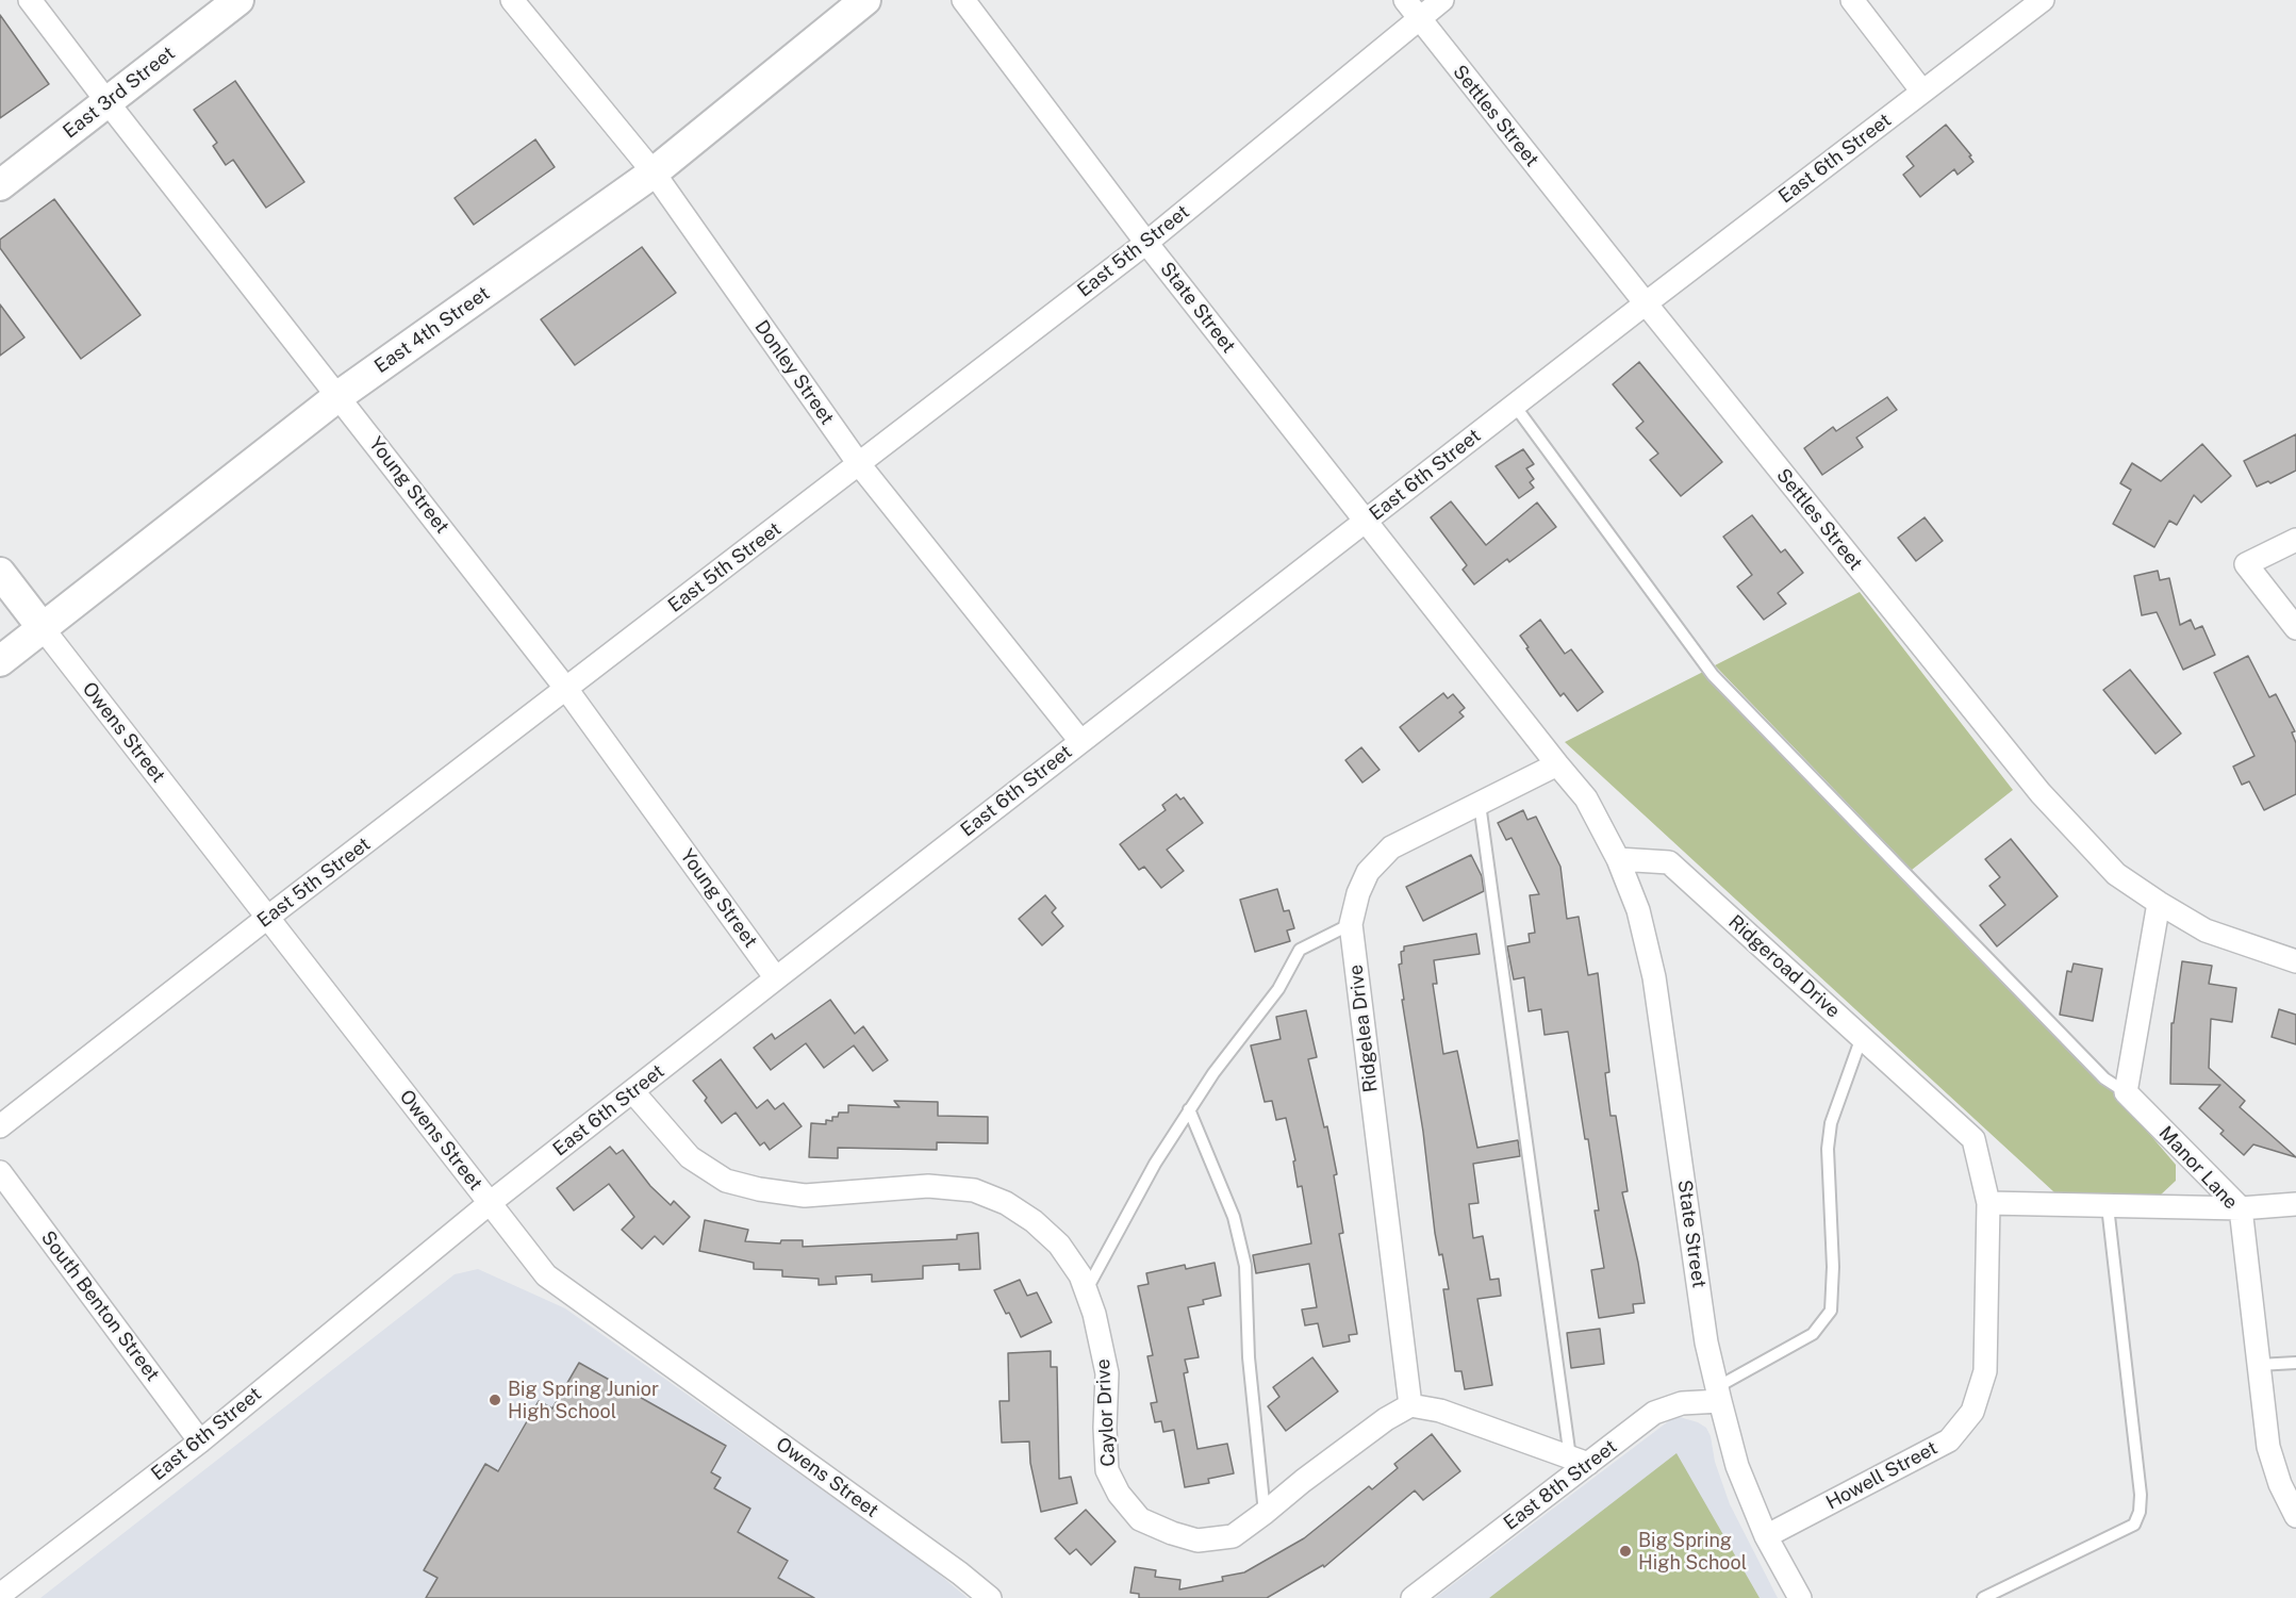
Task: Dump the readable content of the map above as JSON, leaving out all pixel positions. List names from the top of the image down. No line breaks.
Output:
{"streets":{"main road":["East 3rd Street","East 4th Street","Owens Street"],"street":["Settles Street","East 6th Street","East 5th Street","State Street","Donley Street","Young Street","Ridgeroad Drive","Ridgelea Drive","Manor Lane","South Benton Street","Caylor Drive","Howell Street","East 8th Street"]},"crossings":[["East 3rd Street","Young Street"],["Settles Street","East 6th Street"],["Settles Street","East 5th Street"],["East 6th Street","State Street"],["East 6th Street","Donley Street"],["East 6th Street","Young Street"],["East 6th Street","Owens Street"],["East 6th Street","South Benton Street"],["East 6th Street","Caylor Drive"],["East 5th Street","State Street"],["East 5th Street","Donley Street"],["East 5th Street","Young Street"],["East 5th Street","Owens Street"],["State Street","Ridgeroad Drive"],["State Street","Howell Street"],["State Street","East 8th Street"],["East 4th Street","Donley Street"],["East 4th Street","Young Street"],["East 4th Street","Owens Street"],["Ridgeroad Drive","Howell Street"],["Ridgelea Drive","Caylor Drive"]],"places":["Big Spring Junior High School","Big Spring High School"]}
